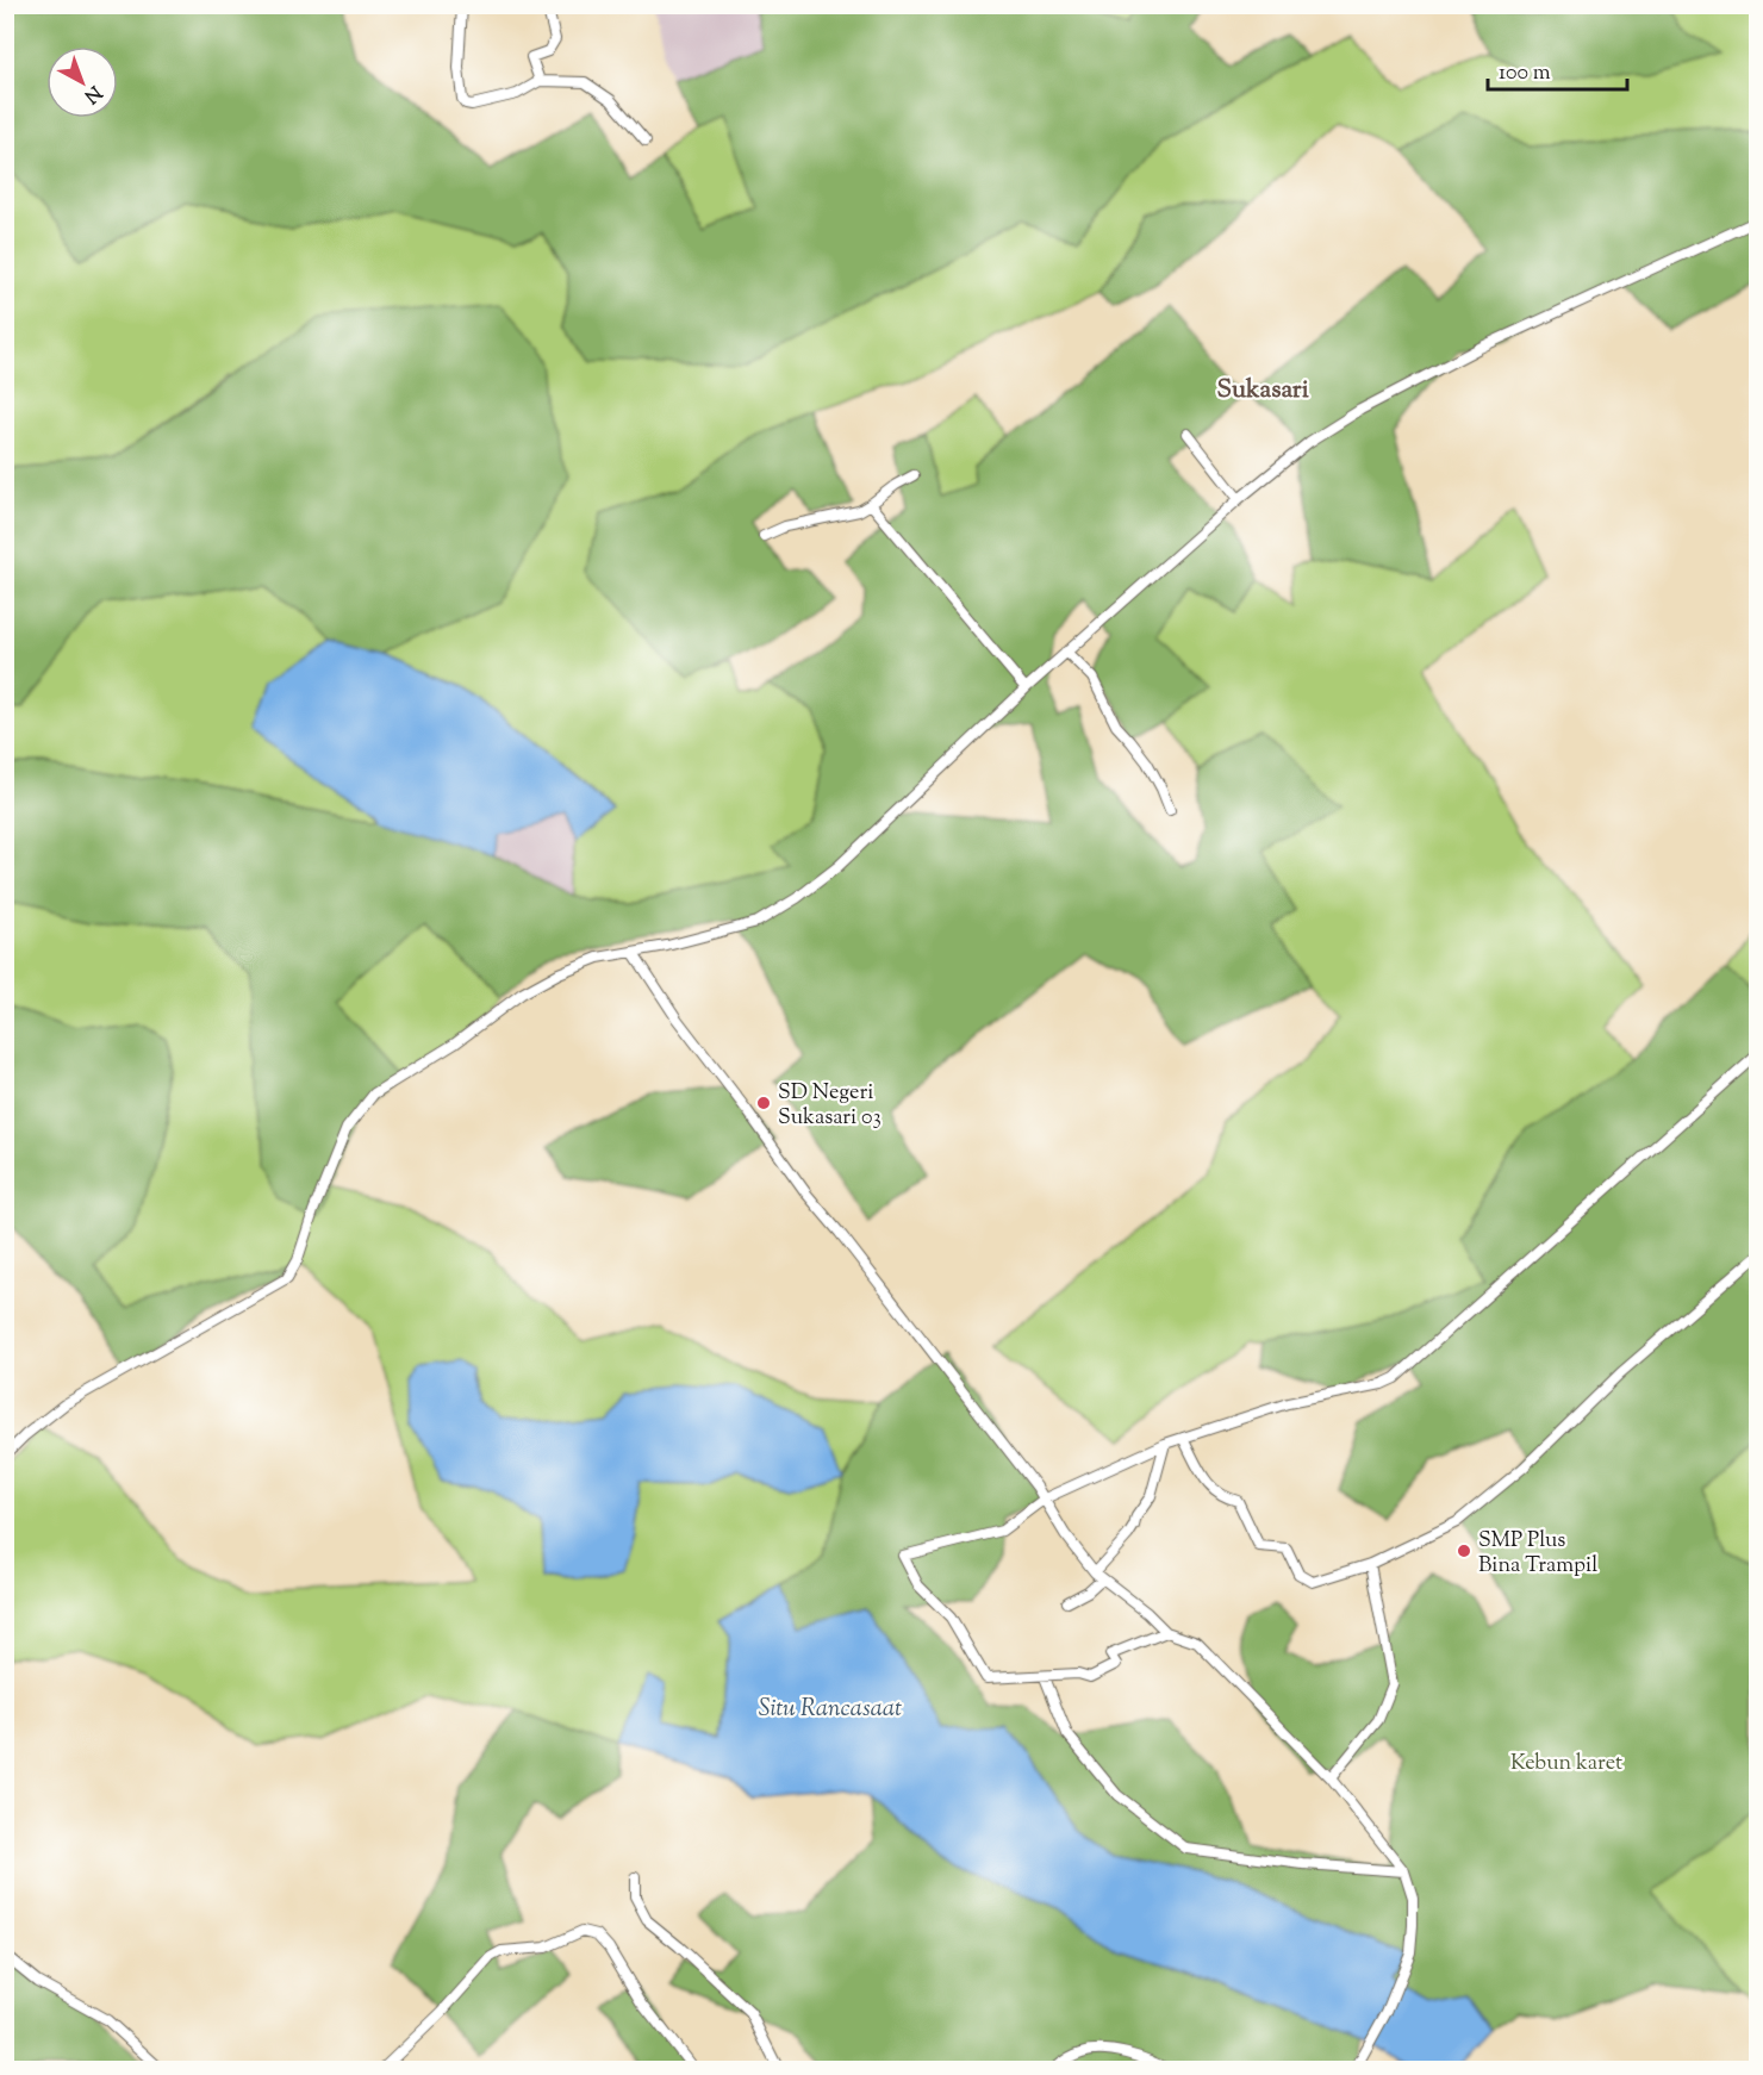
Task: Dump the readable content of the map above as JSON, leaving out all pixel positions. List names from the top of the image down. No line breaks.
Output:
{"districts":["Sukasari"],"water":["Situ Rancasaat"],"parks":["Kebun karet"],"places":["SD Negeri Sukasari 03","SMP Plus Bina Trampil"],"scale_bar":"100 m","north":"bottom right"}
